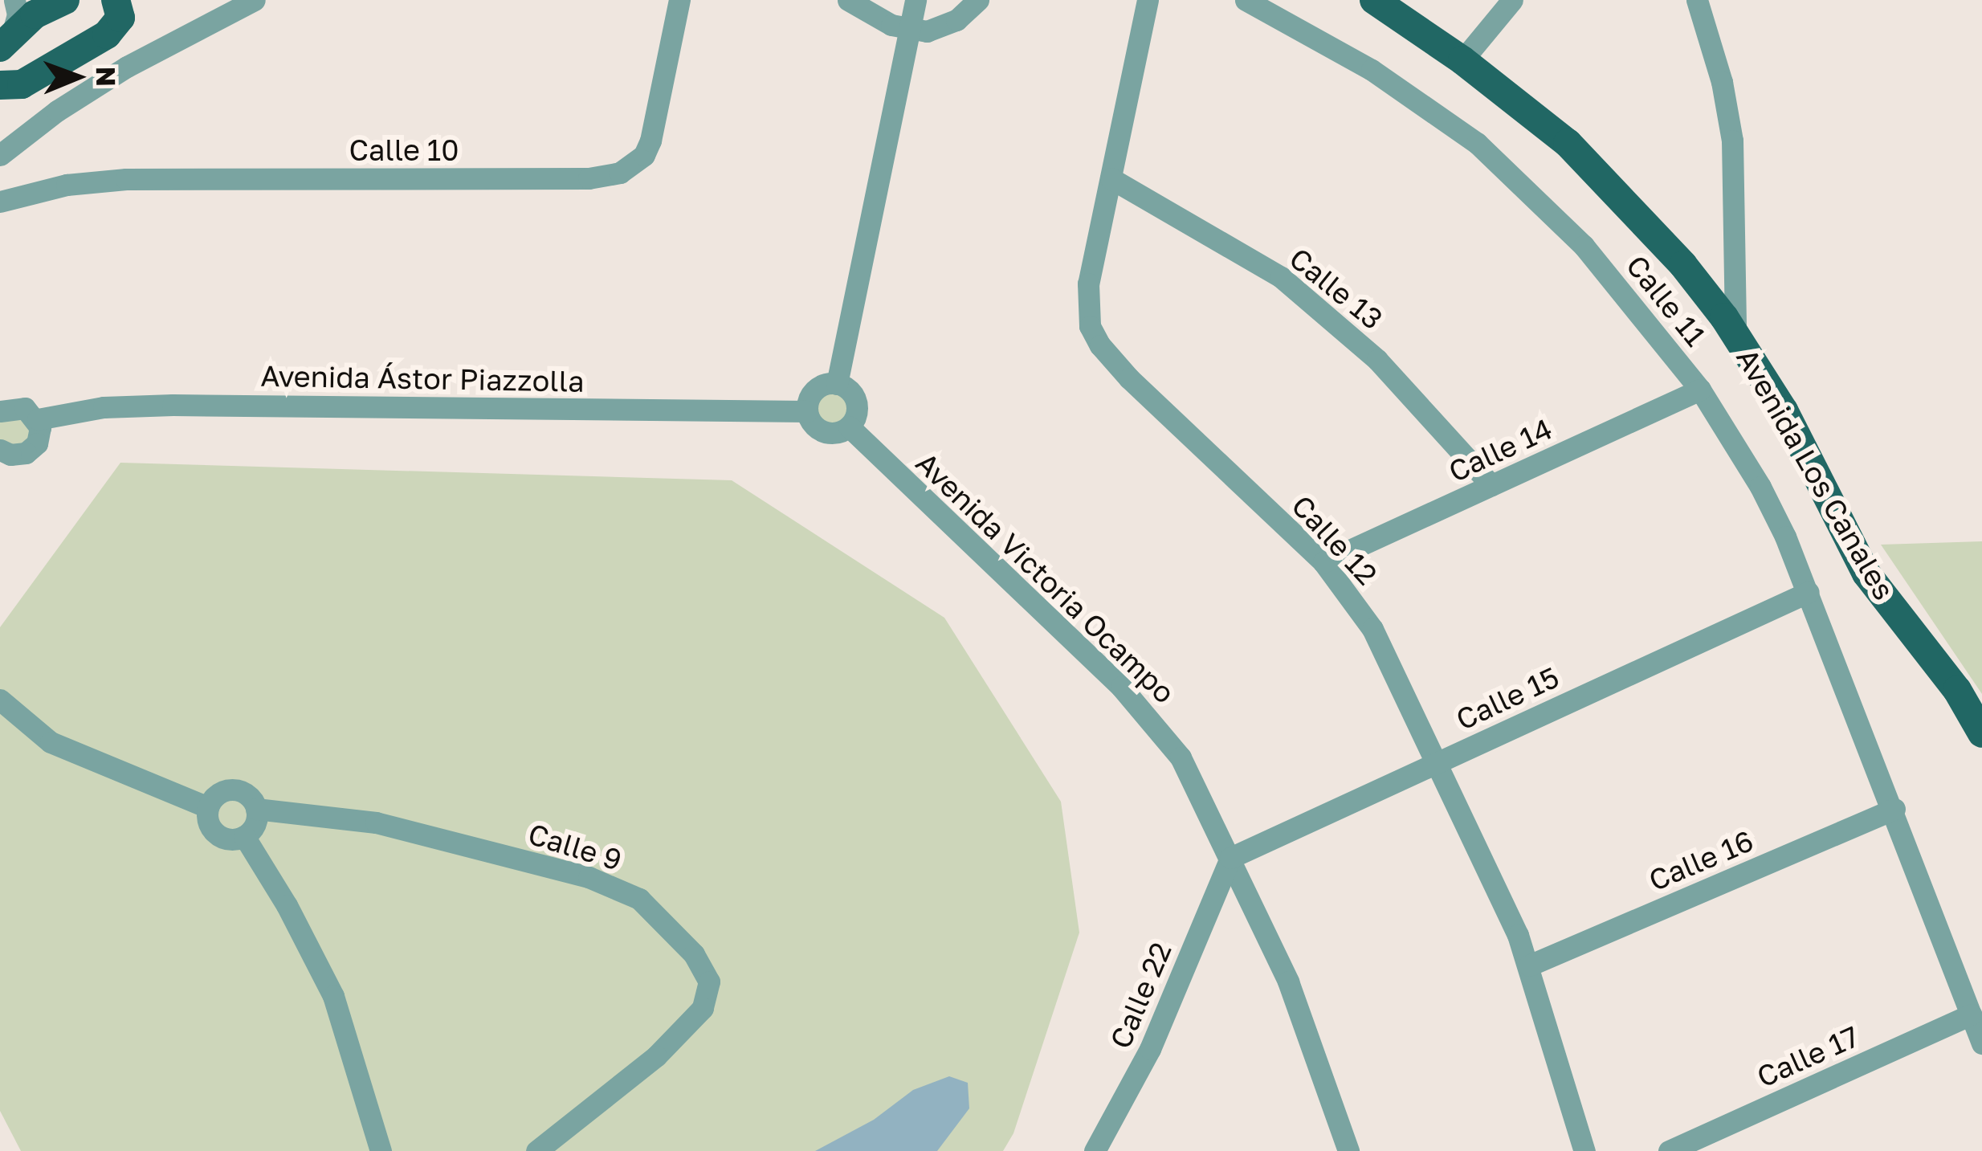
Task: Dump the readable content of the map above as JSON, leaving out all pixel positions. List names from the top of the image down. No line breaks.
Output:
{"streets":{"main road":["Avenida Los Canales"],"street":["Calle 10","Calle 13","Calle 11","Avenida Ástor Piazzolla","Calle 14","Calle 12","Avenida Victoria Ocampo","Calle 15","Calle 9","Calle 16","Calle 22","Calle 17"]},"crossings":[["Calle 13","Calle 14"],["Calle 13","Calle 12"],["Calle 11","Calle 14"],["Calle 11","Calle 15"],["Calle 11","Calle 16"],["Calle 11","Calle 17"],["Avenida Ástor Piazzolla","Avenida Victoria Ocampo"],["Calle 14","Calle 12"],["Calle 12","Calle 15"],["Calle 12","Calle 16"],["Avenida Victoria Ocampo","Calle 15"],["Avenida Victoria Ocampo","Calle 22"],["Calle 15","Calle 22"]],"north":"right"}
